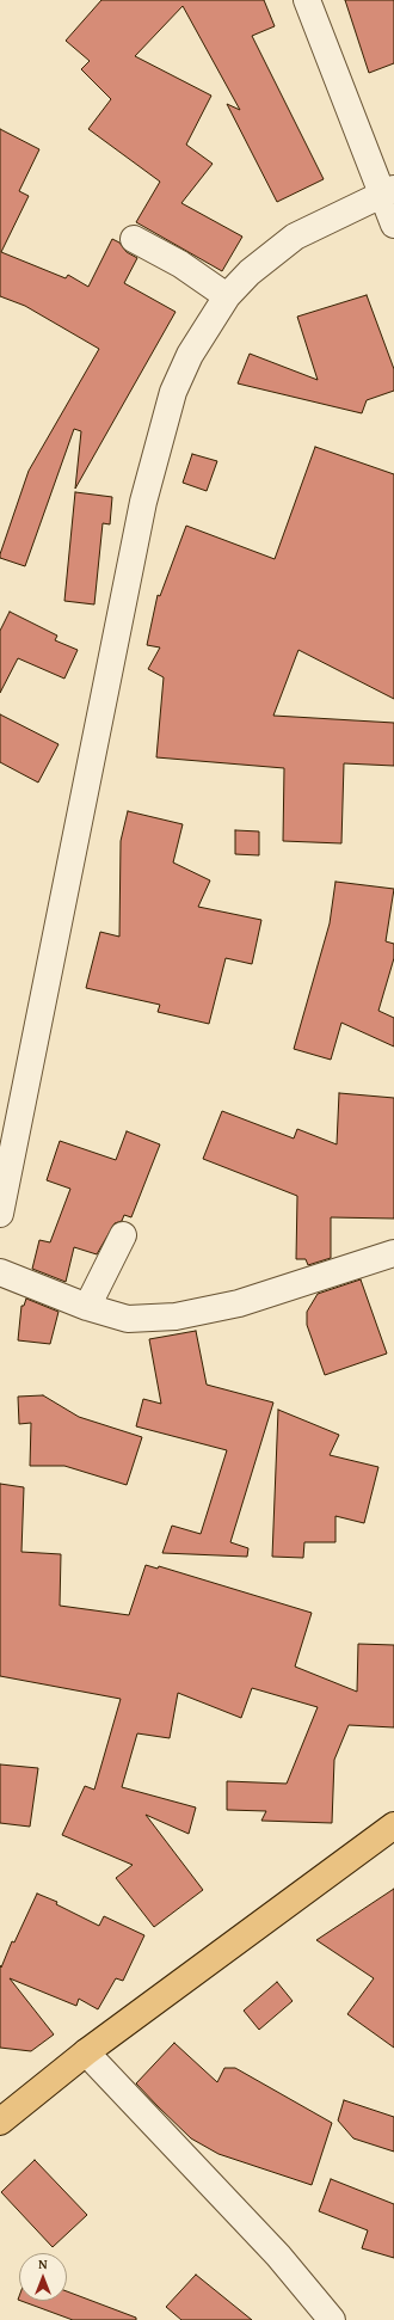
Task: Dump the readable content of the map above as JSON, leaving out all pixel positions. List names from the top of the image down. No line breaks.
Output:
{"north":"top"}
